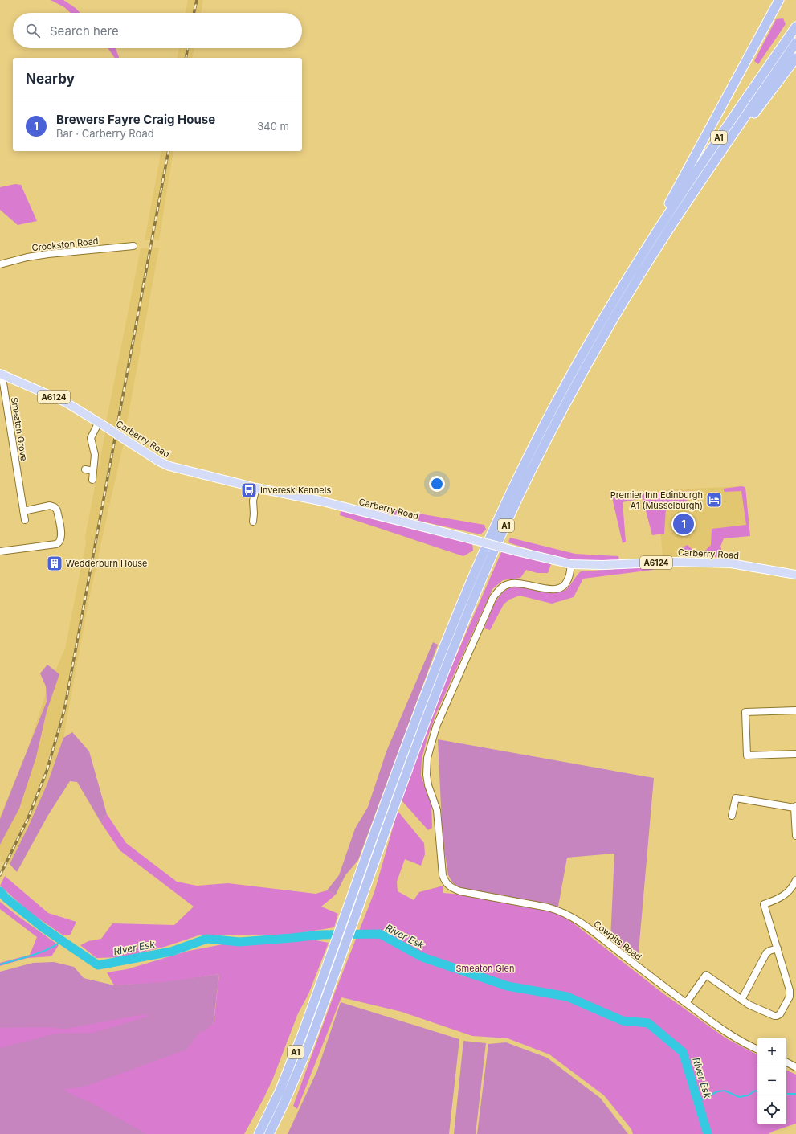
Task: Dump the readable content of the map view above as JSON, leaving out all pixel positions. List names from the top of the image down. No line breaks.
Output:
{"streets":{"highway":["A1"],"main road":["A6124","Carberry Road"],"street":["Crookston Road","Smeaton Grove","Cowpits Road"]},"crossings":[["Smeaton Grove","Carberry Road"],["Carberry Road","Cowpits Road"]],"water":["River Esk"],"parks":["Smeaton Glen"],"places":{"bus stop":["Inveresk Kennels"],"hotel":["Premier Inn Edinburgh A1 (Musselburgh)"],"building":["Wedderburn House"]},"page":{"search":"Search here","heading":"Nearby","list":[{"mark":"1","name":"Brewers Fayre Craig House","note":"Bar · Carberry Road","value":"340 m"}],"pins":"1","map_buttons":["+","−"]}}
